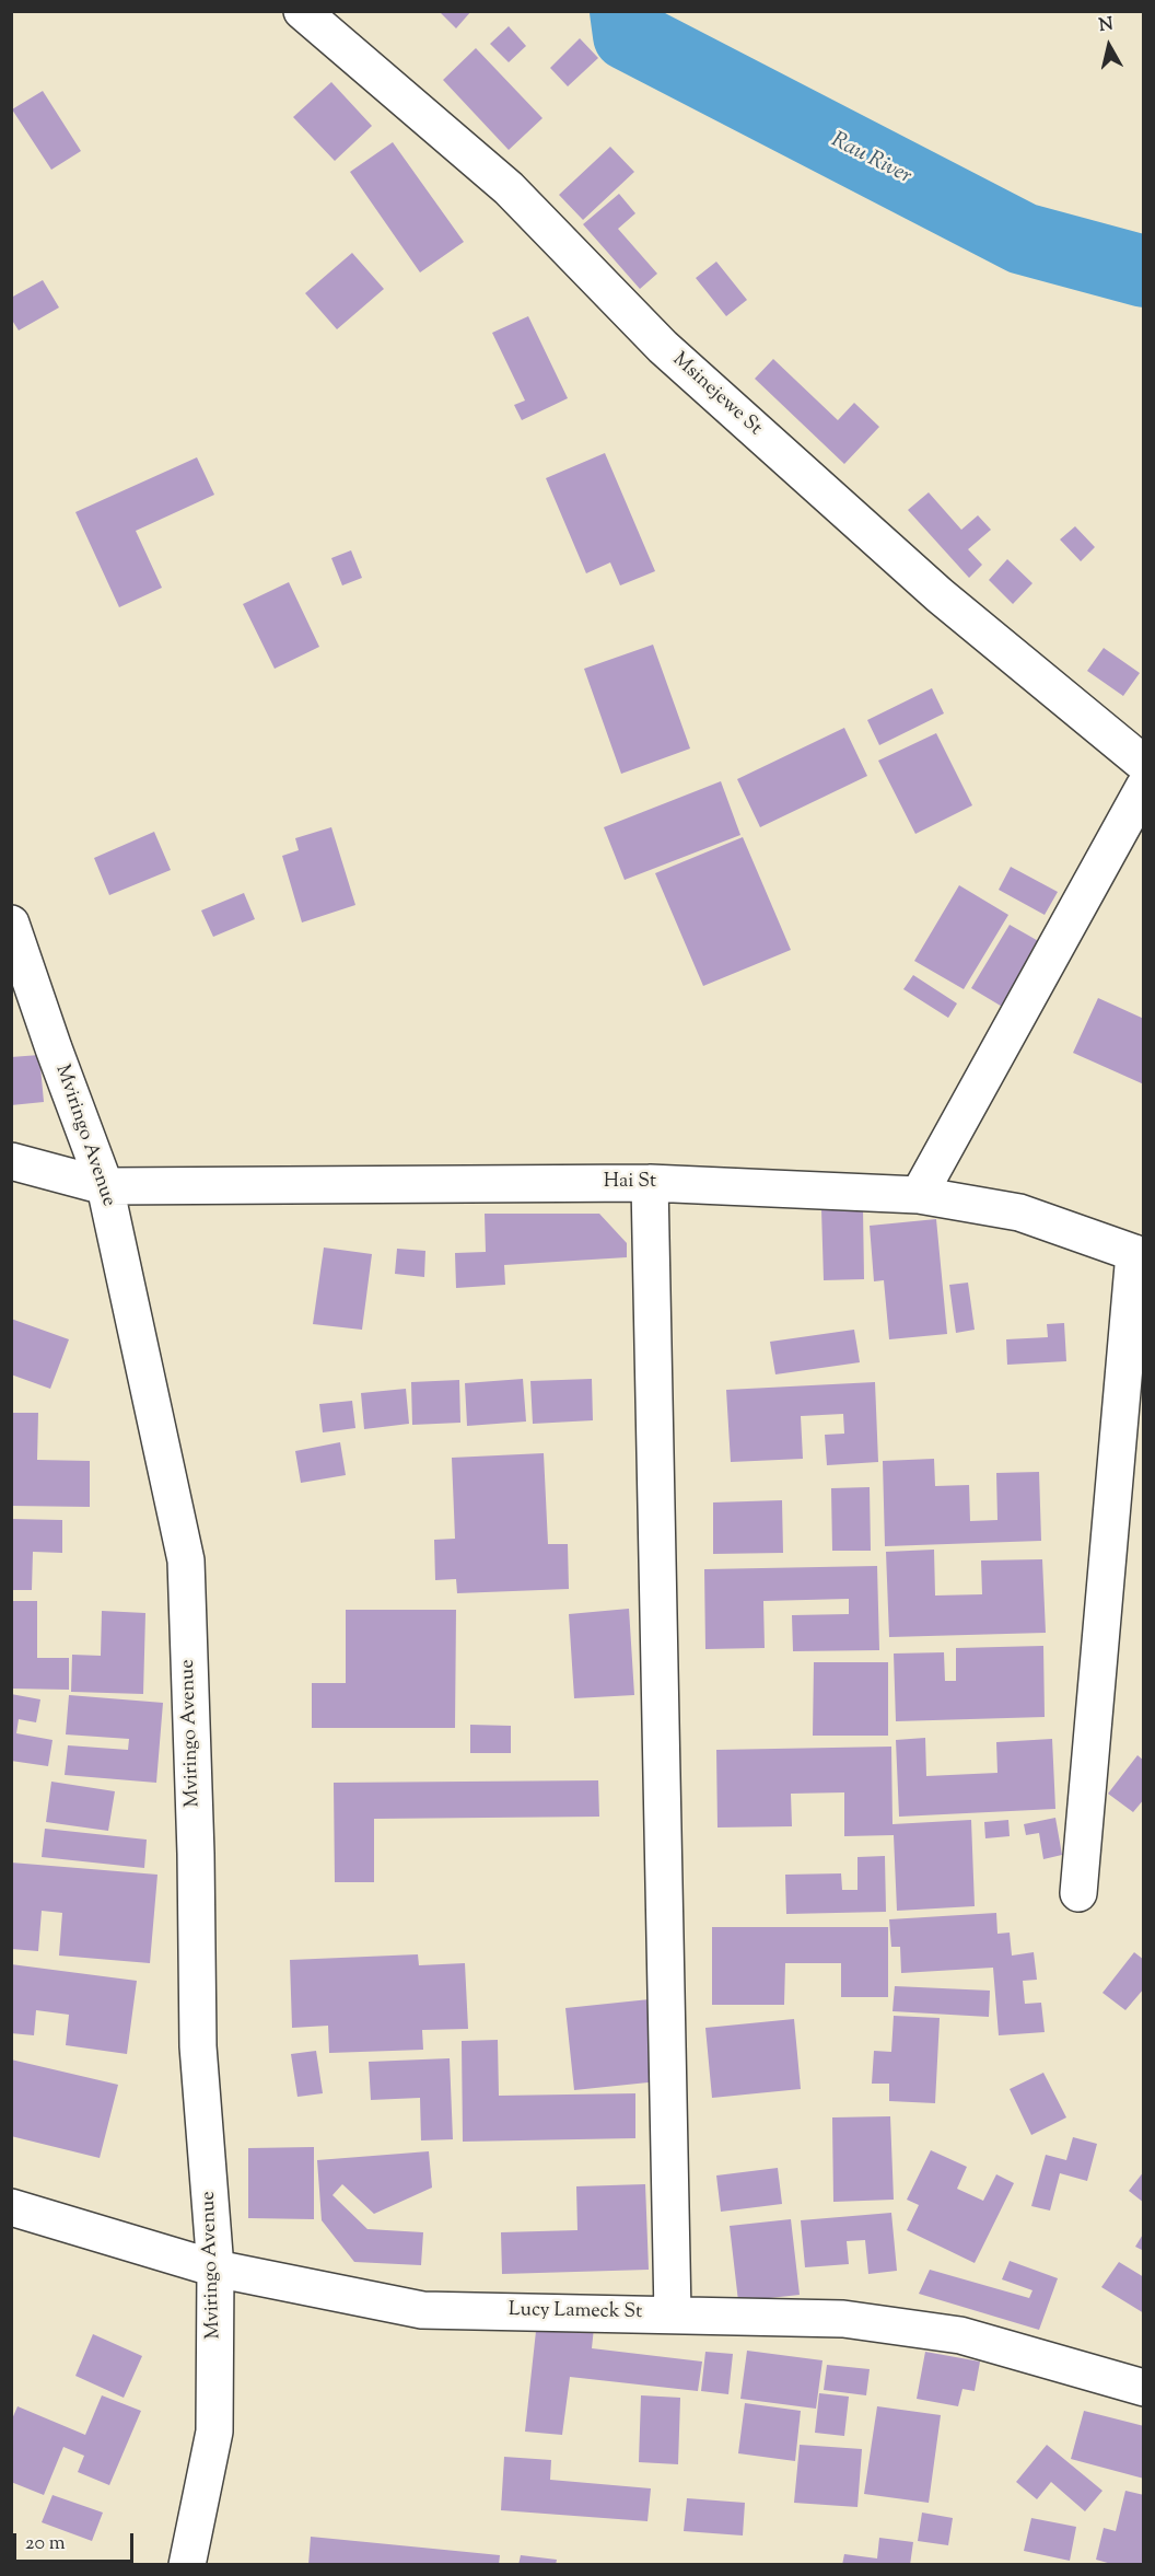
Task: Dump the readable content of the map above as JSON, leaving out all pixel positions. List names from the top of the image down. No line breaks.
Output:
{"streets":{"street":["Msinejewe St","Mviringo Avenue","Hai St","Lucy Lameck St"]},"crossings":[["Mviringo Avenue","Hai St"],["Mviringo Avenue","Lucy Lameck St"]],"water":["Rau River"],"scale_bar":"20 m","north":"top"}
